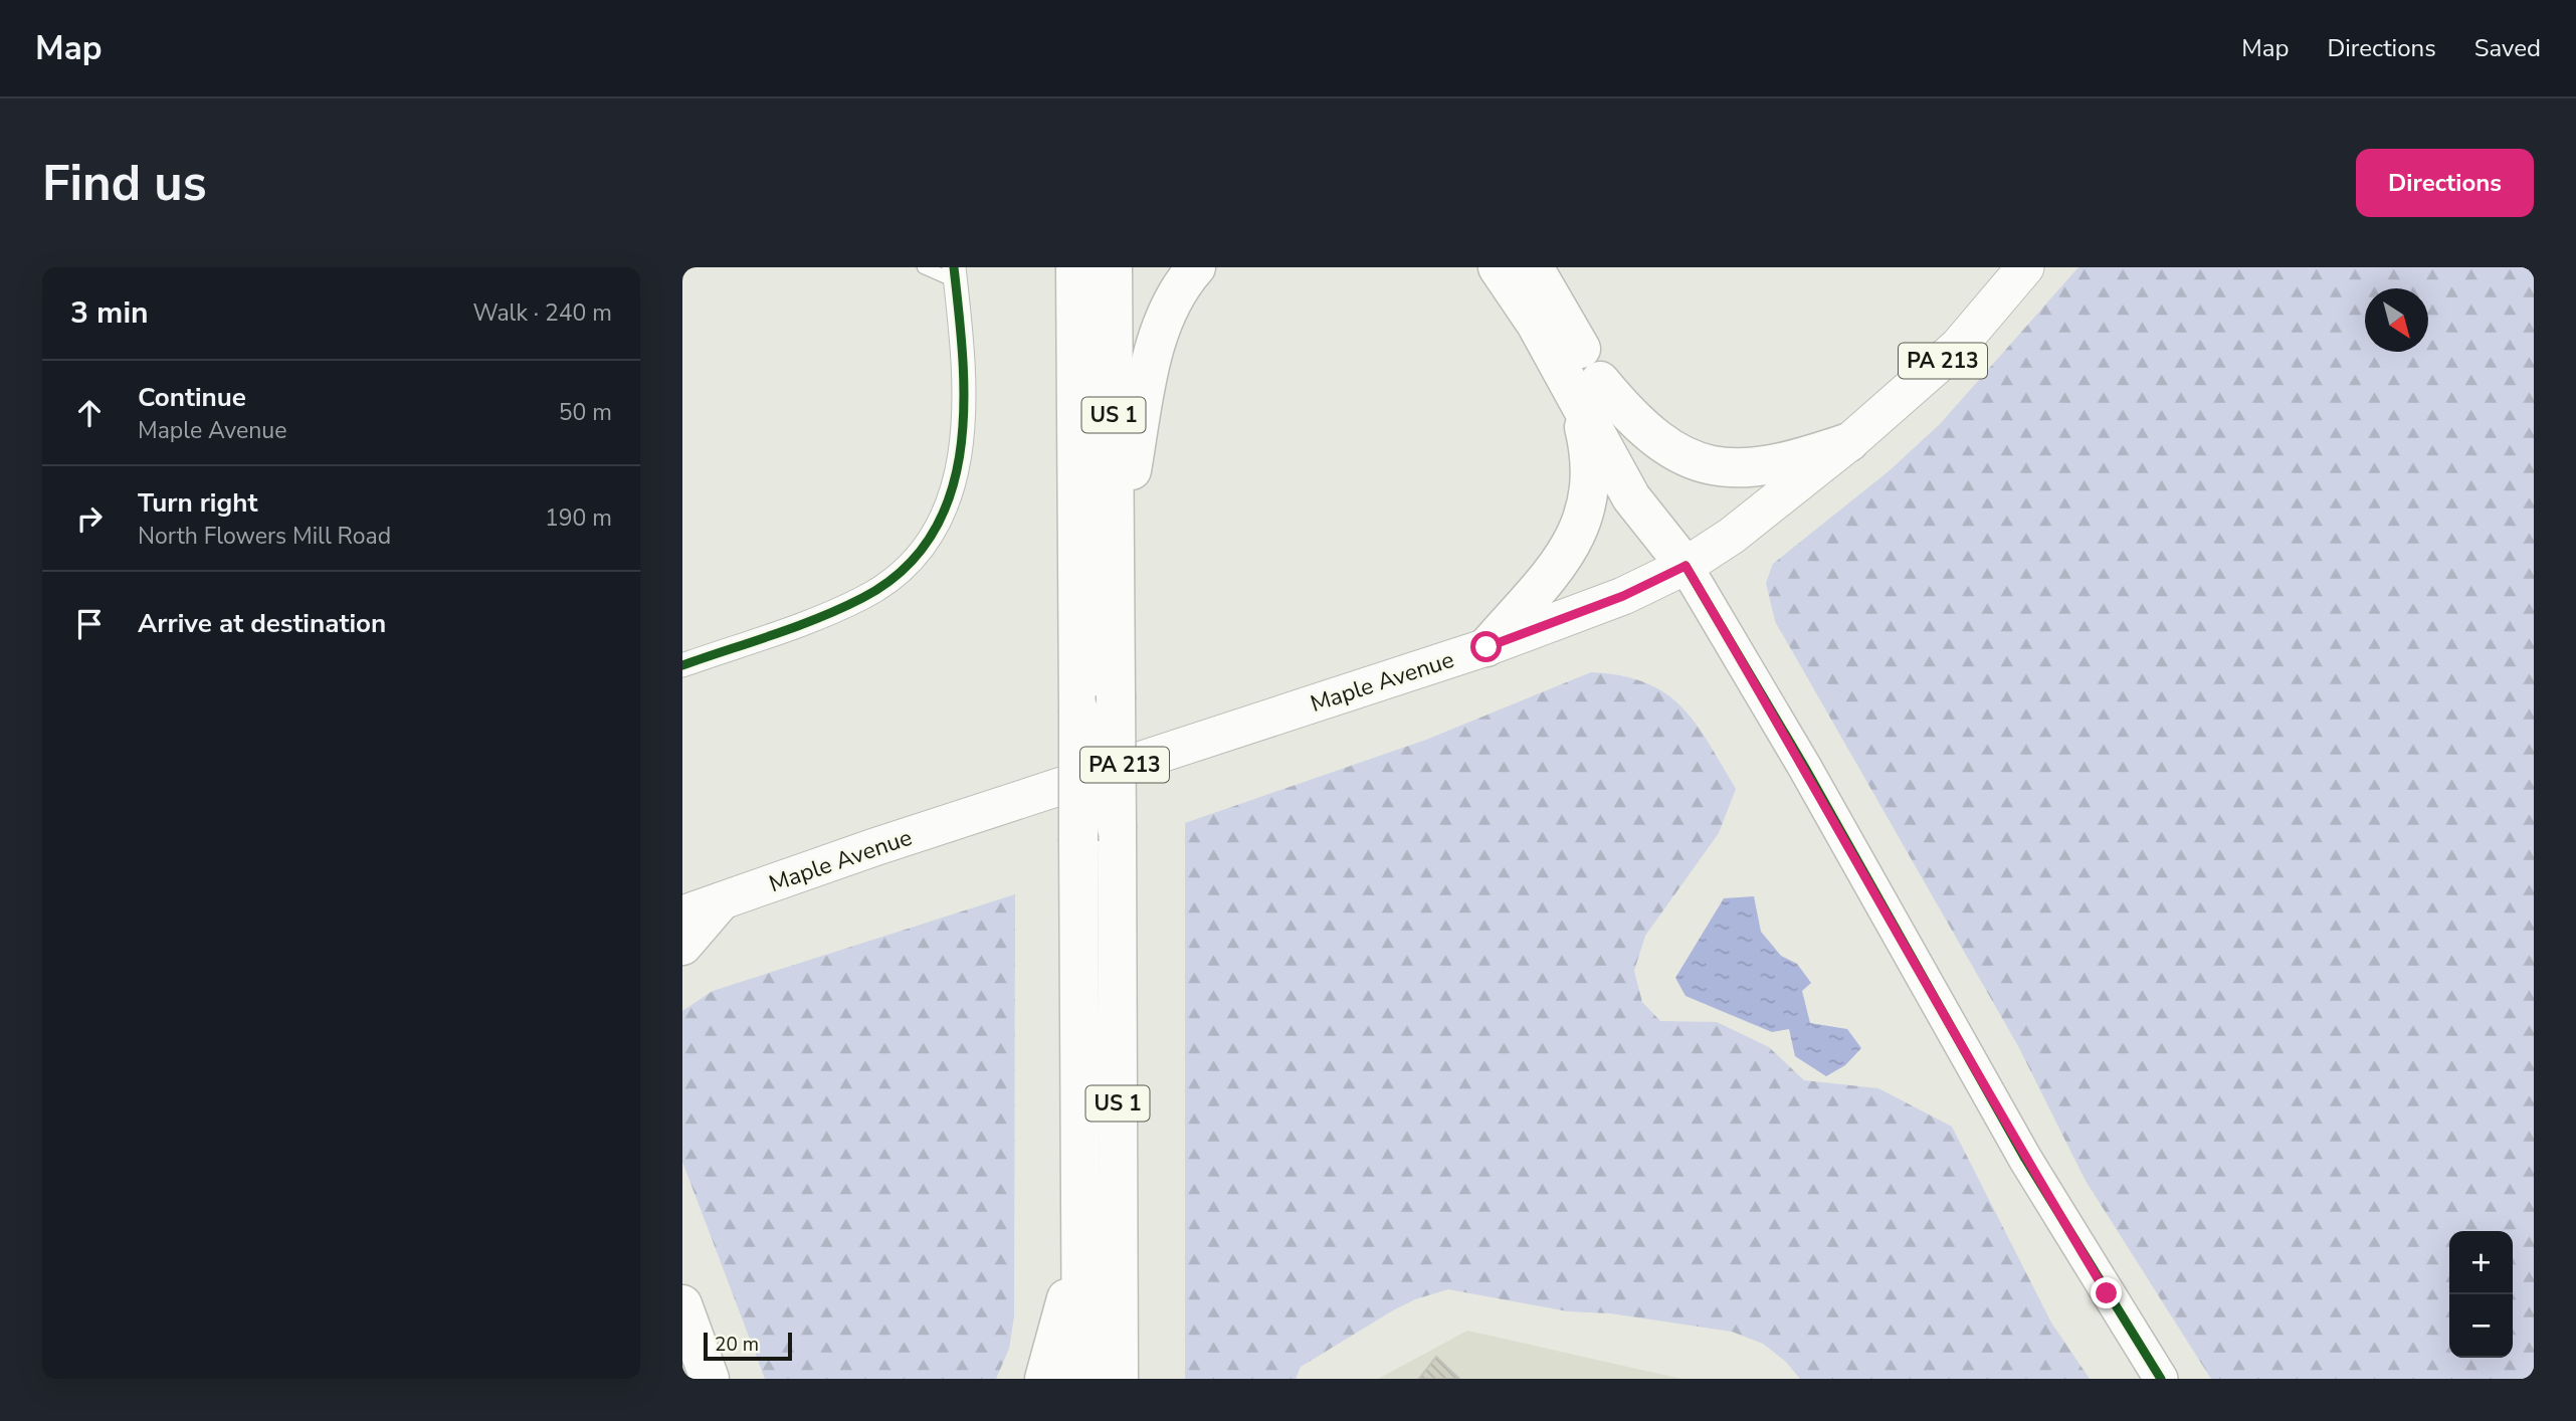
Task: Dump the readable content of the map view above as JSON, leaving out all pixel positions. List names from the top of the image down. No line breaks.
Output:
{"streets":{"highway":["US 1"],"main road":["PA 213","Maple Avenue"]},"scale_bar":"20 m","north":"bottom right","page":{"header":"Map","nav":["Map","Directions","Saved"],"buttons":"Directions","title":"Find us","heading":["3 min","Walk · 240 m"],"list":[["Continue","Maple Avenue","50 m"],["Turn right","North Flowers Mill Road","190 m"],"Arrive at destination"],"map_buttons":["+","−"],"scale":"20 m"}}
